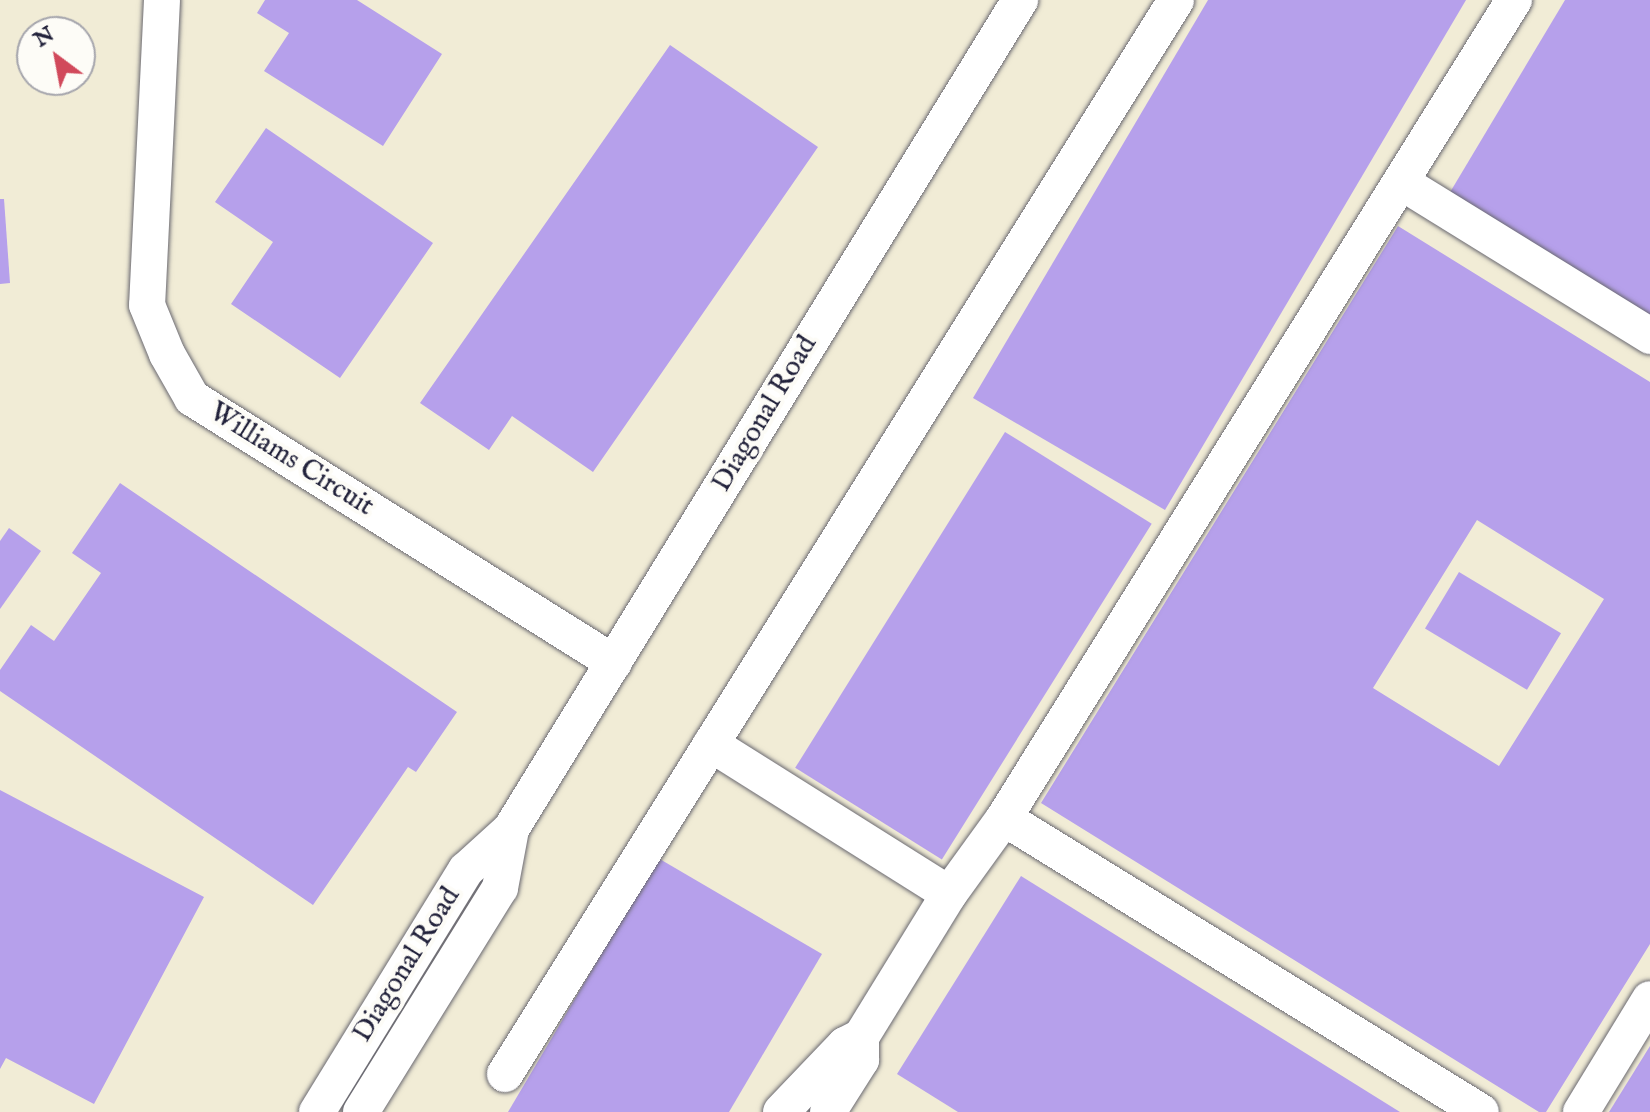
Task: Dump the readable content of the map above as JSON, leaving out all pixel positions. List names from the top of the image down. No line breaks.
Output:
{"streets":{"street":["Diagonal Road","Williams Circuit"]},"crossings":[["Diagonal Road","Williams Circuit"]],"north":"top left"}
